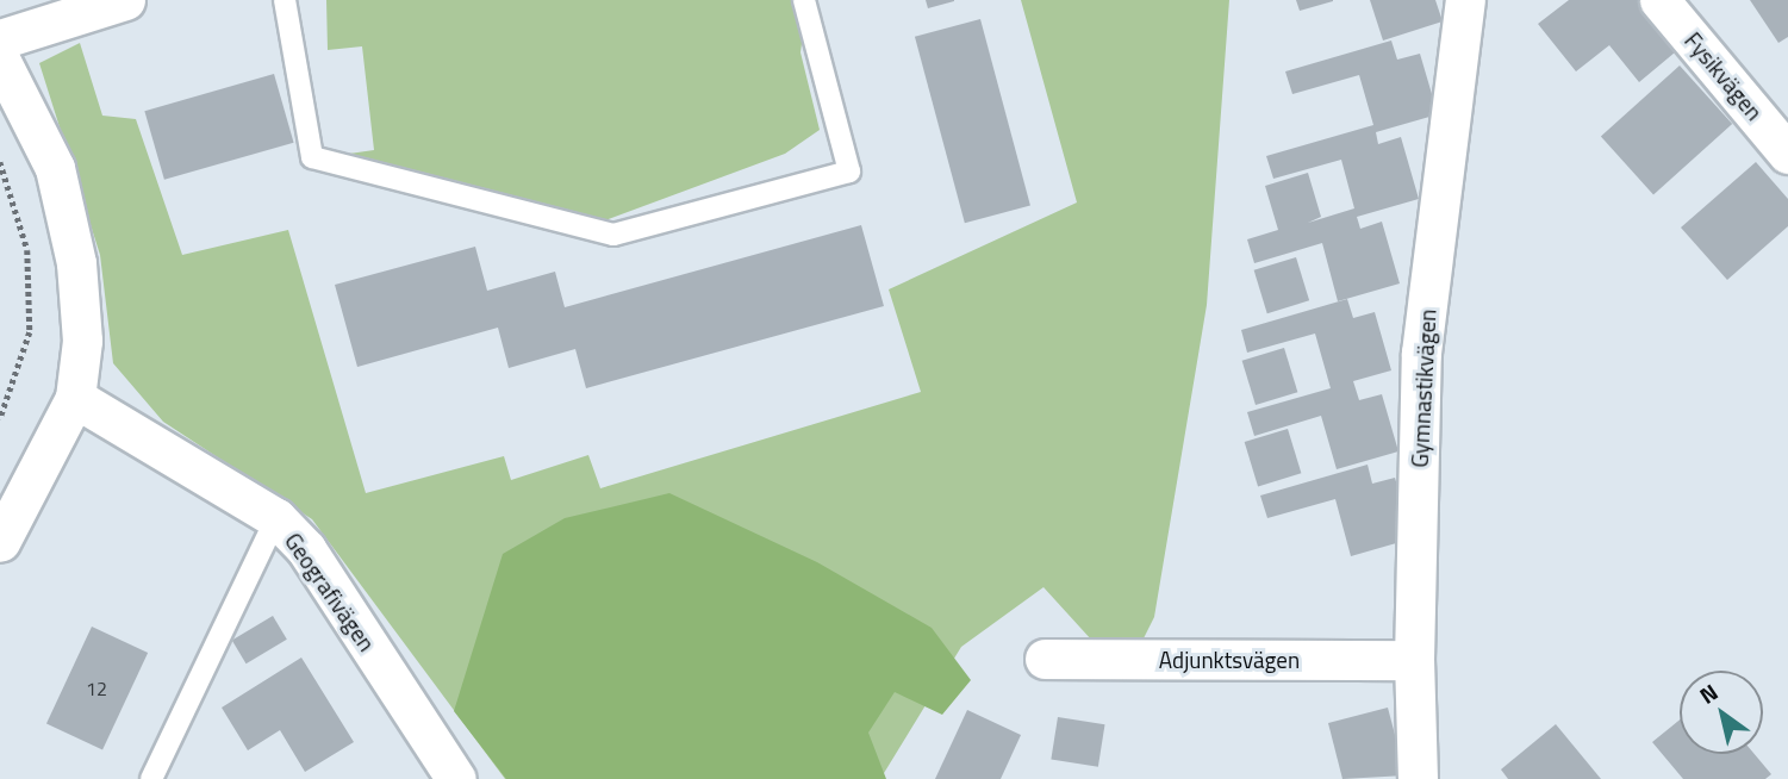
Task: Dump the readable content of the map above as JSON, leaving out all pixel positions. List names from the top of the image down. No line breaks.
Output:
{"streets":{"street":["Fysikvägen","Gymnastikvägen","Geografivägen","Adjunktsvägen"]},"crossings":[["Gymnastikvägen","Adjunktsvägen"]],"house_numbers":["12"],"north":"top left"}
